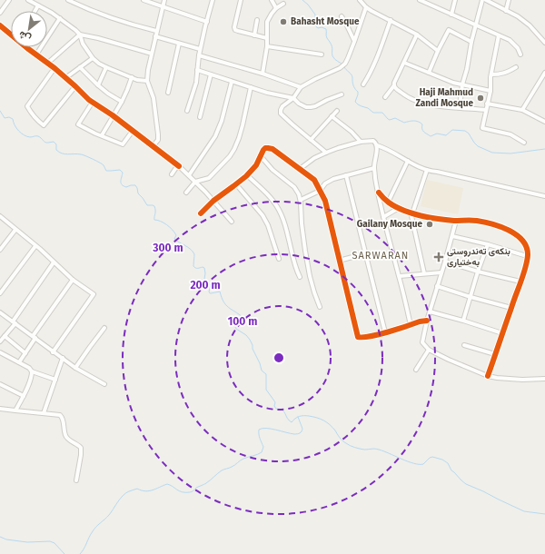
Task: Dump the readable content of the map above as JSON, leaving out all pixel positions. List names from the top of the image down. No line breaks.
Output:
{"districts":["SARWARAN"],"places":{"other":["Bahasht Mosque","Haji Mahmud Zandi Mosque","Gailany Mosque"],"health":["بنکەی تەندروستی بەختیاری"]},"north":"bottom left","rings":["300 m","200 m","100 m"]}
